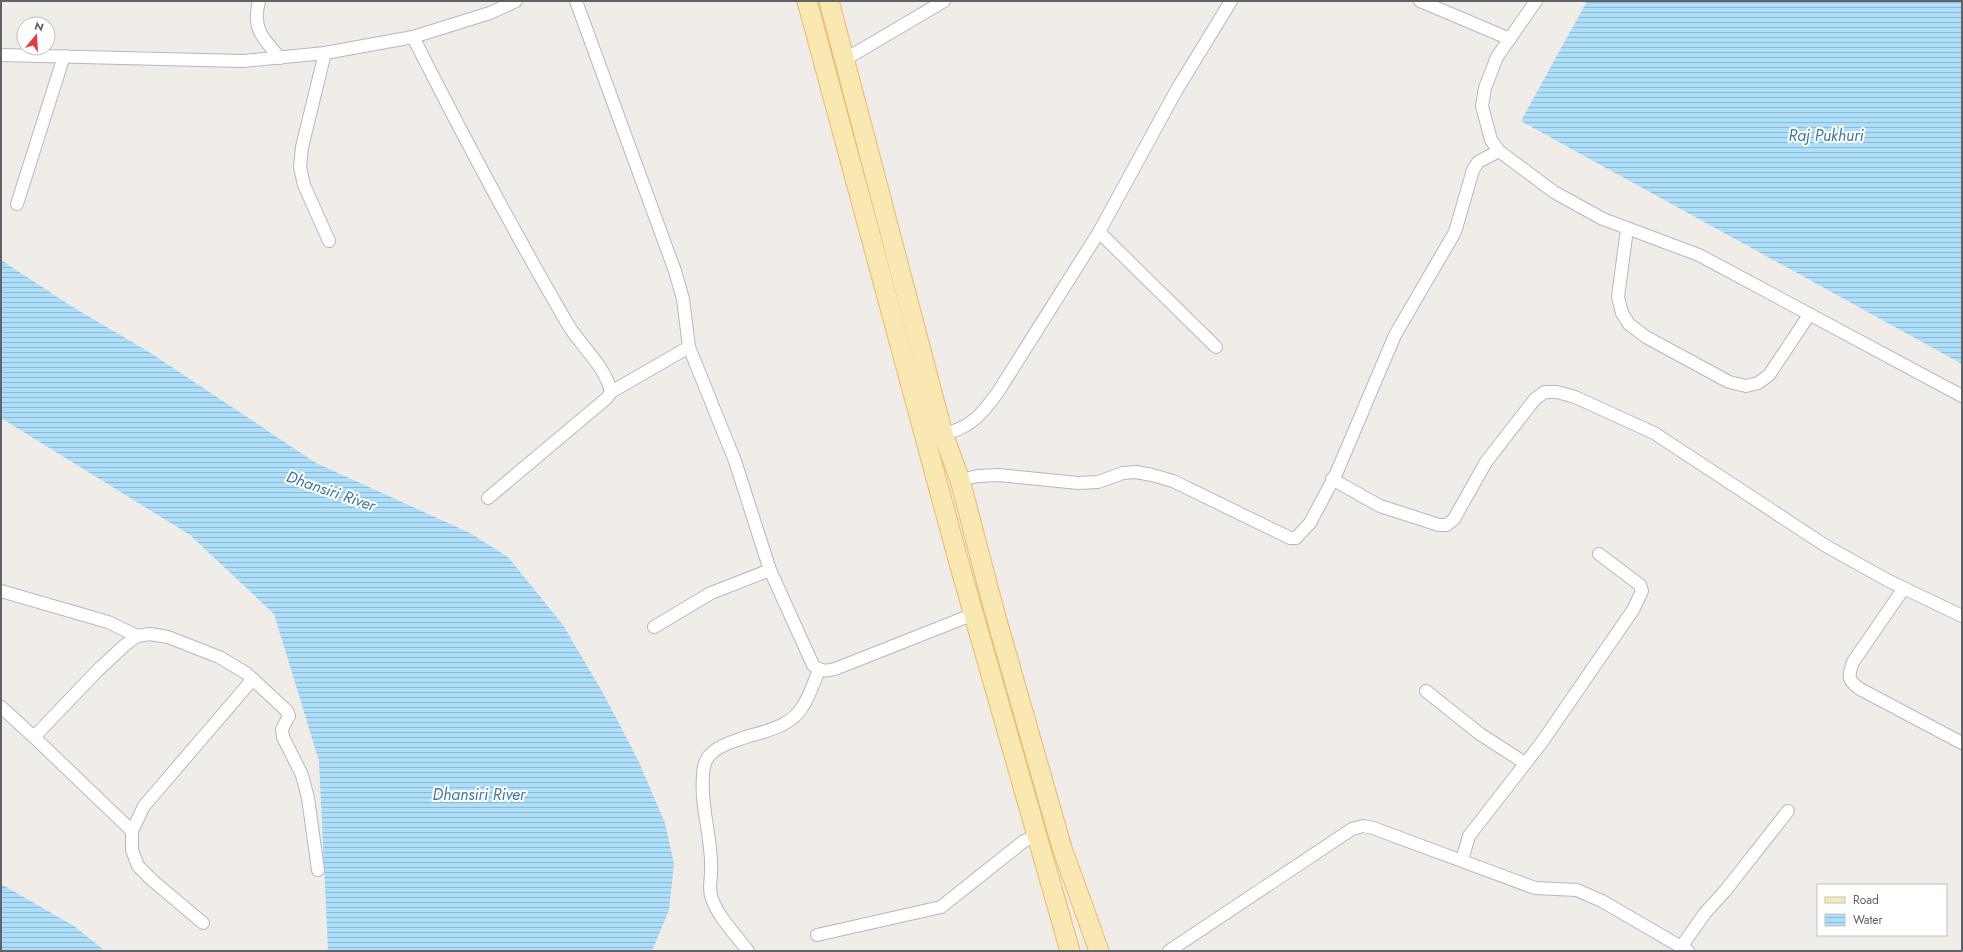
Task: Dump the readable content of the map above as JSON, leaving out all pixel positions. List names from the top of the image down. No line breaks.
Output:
{"water":["Raj Pukhuri","Dhansiri River"],"legend":["Road","Water"],"north":"top"}
